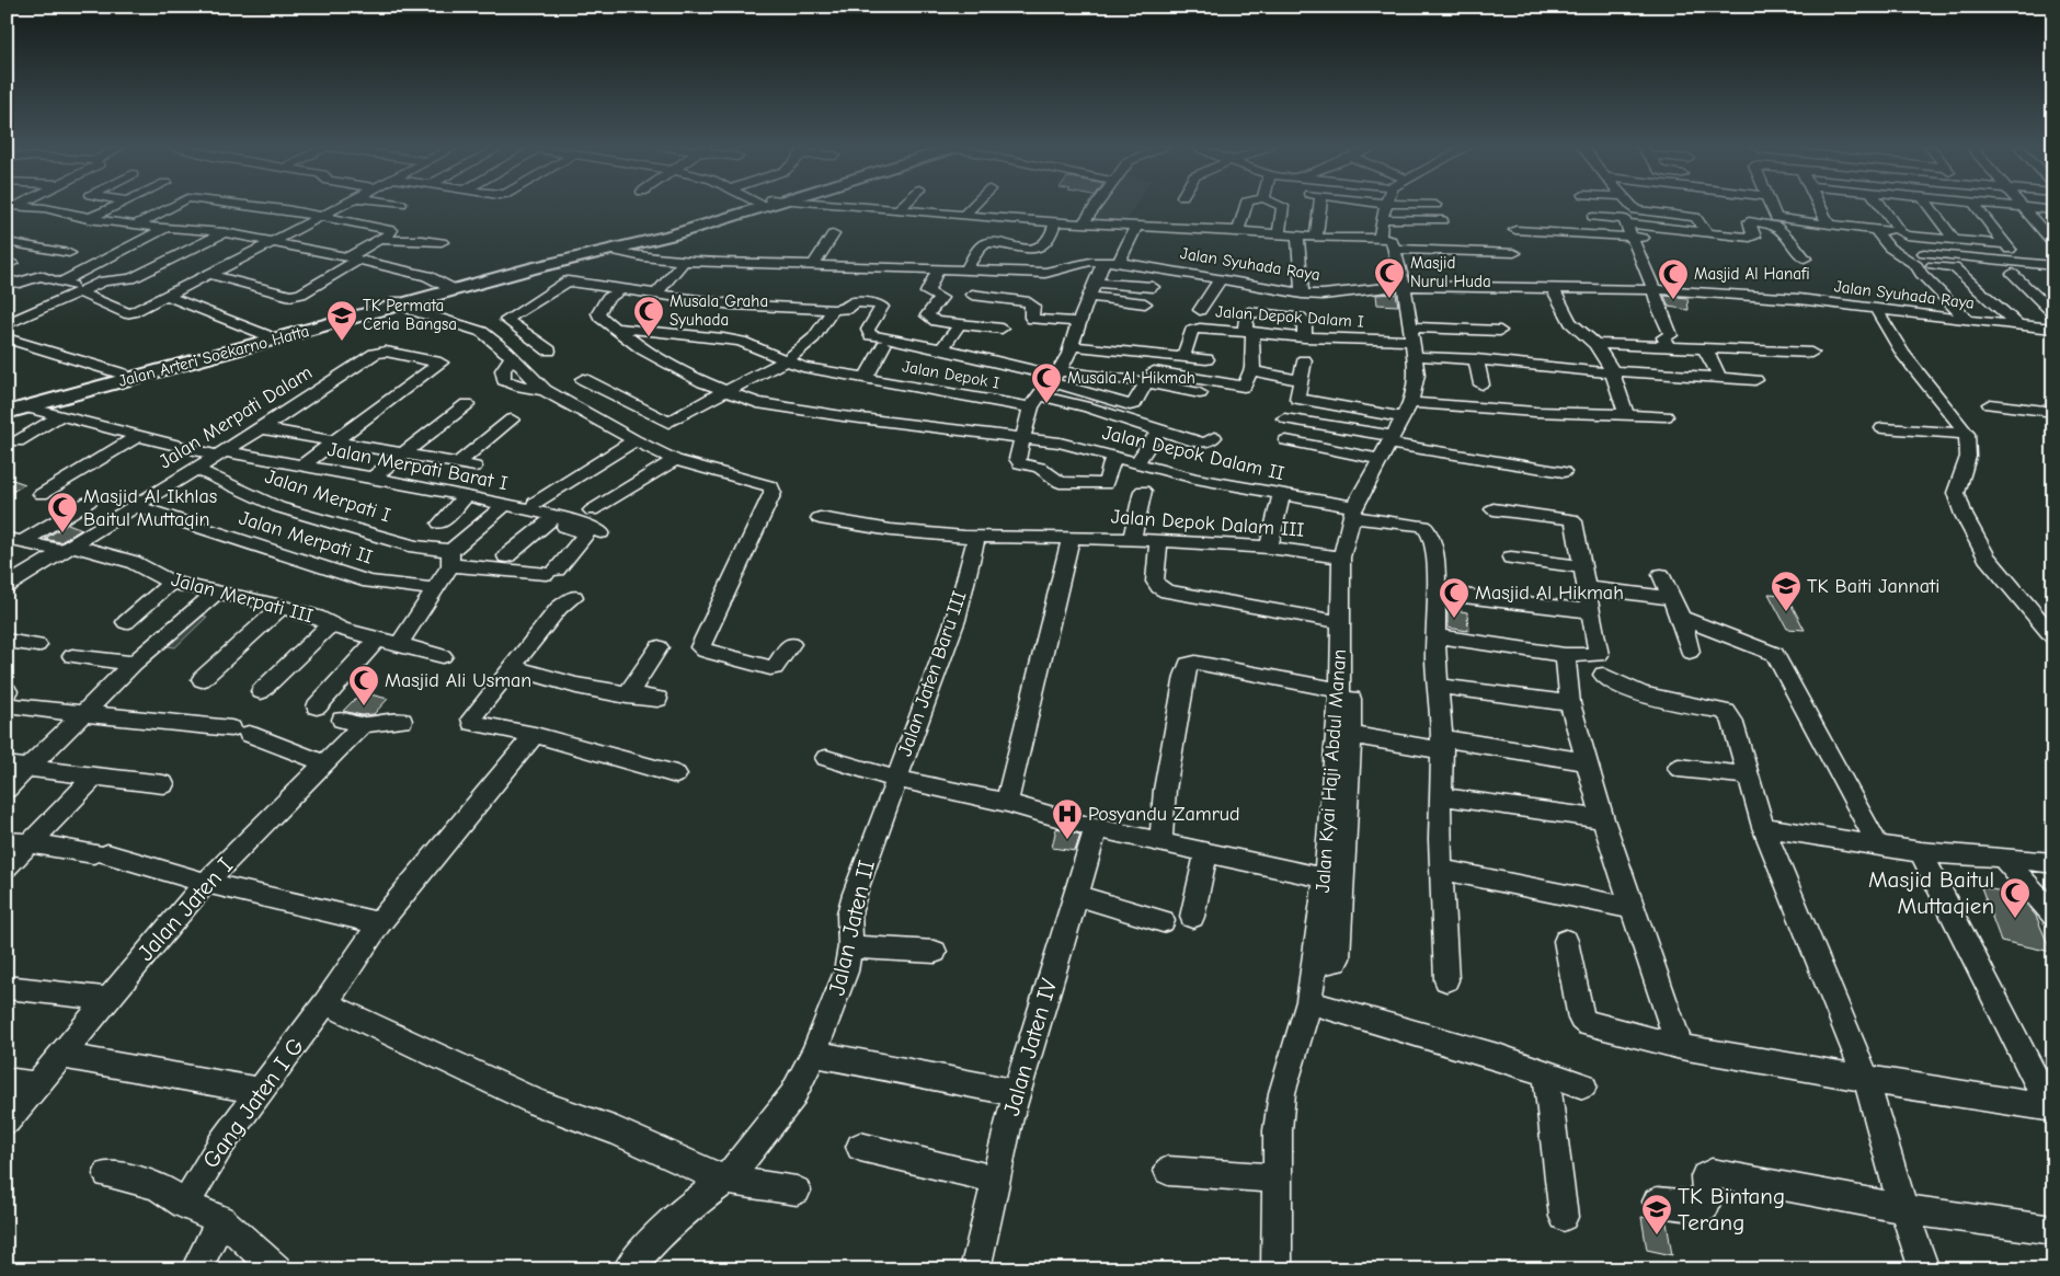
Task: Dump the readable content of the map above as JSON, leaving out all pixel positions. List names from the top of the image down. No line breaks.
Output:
{"streets":{"main road":["Jalan Arteri Soekarno Hatta"],"street":["Jalan Syuhada Raya","Jalan Depok Dalam I","Jalan Depok I","Jalan Merpati Dalam","Jalan Depok Dalam II","Jalan Merpati Barat I","Jalan Merpati I","Jalan Depok Dalam III","Jalan Merpati II","Jalan Merpati III","Jalan Jaten Baru III","Jalan Kyai Haji Abdul Manan","Jalan Jaten I","Jalan Jaten II","Jalan Jaten IV","Gang Jaten I G"]},"crossings":[["Jalan Syuhada Raya","Jalan Arteri Soekarno Hatta"],["Jalan Syuhada Raya","Jalan Kyai Haji Abdul Manan"],["Jalan Depok Dalam I","Jalan Kyai Haji Abdul Manan"],["Jalan Arteri Soekarno Hatta","Jalan Merpati Barat I"],["Jalan Depok I","Jalan Depok Dalam II"],["Jalan Merpati Dalam","Jalan Merpati Barat I"],["Jalan Merpati Dalam","Jalan Merpati I"],["Jalan Merpati Dalam","Jalan Merpati II"],["Jalan Merpati Dalam","Jalan Merpati III"],["Jalan Depok Dalam II","Jalan Kyai Haji Abdul Manan"],["Jalan Merpati Barat I","Jalan Merpati I"],["Jalan Depok Dalam III","Jalan Jaten Baru III"],["Jalan Depok Dalam III","Jalan Kyai Haji Abdul Manan"],["Jalan Jaten Baru III","Jalan Jaten II"]],"places":{"mosque":["Masjid Nurul Huda","Masjid Al Hanafi","Musala Graha Syuhada","Musala Al Hikmah","Masjid Al Ikhlas Baitul Muttaqin","Masjid Al Hikmah","Masjid Ali Usman","Masjid Baitul Muttaqien"],"school or university":["TK Permata Ceria Bangsa","TK Baiti Jannati","TK Bintang Terang"],"hospital":["Posyandu Zamrud"]}}
